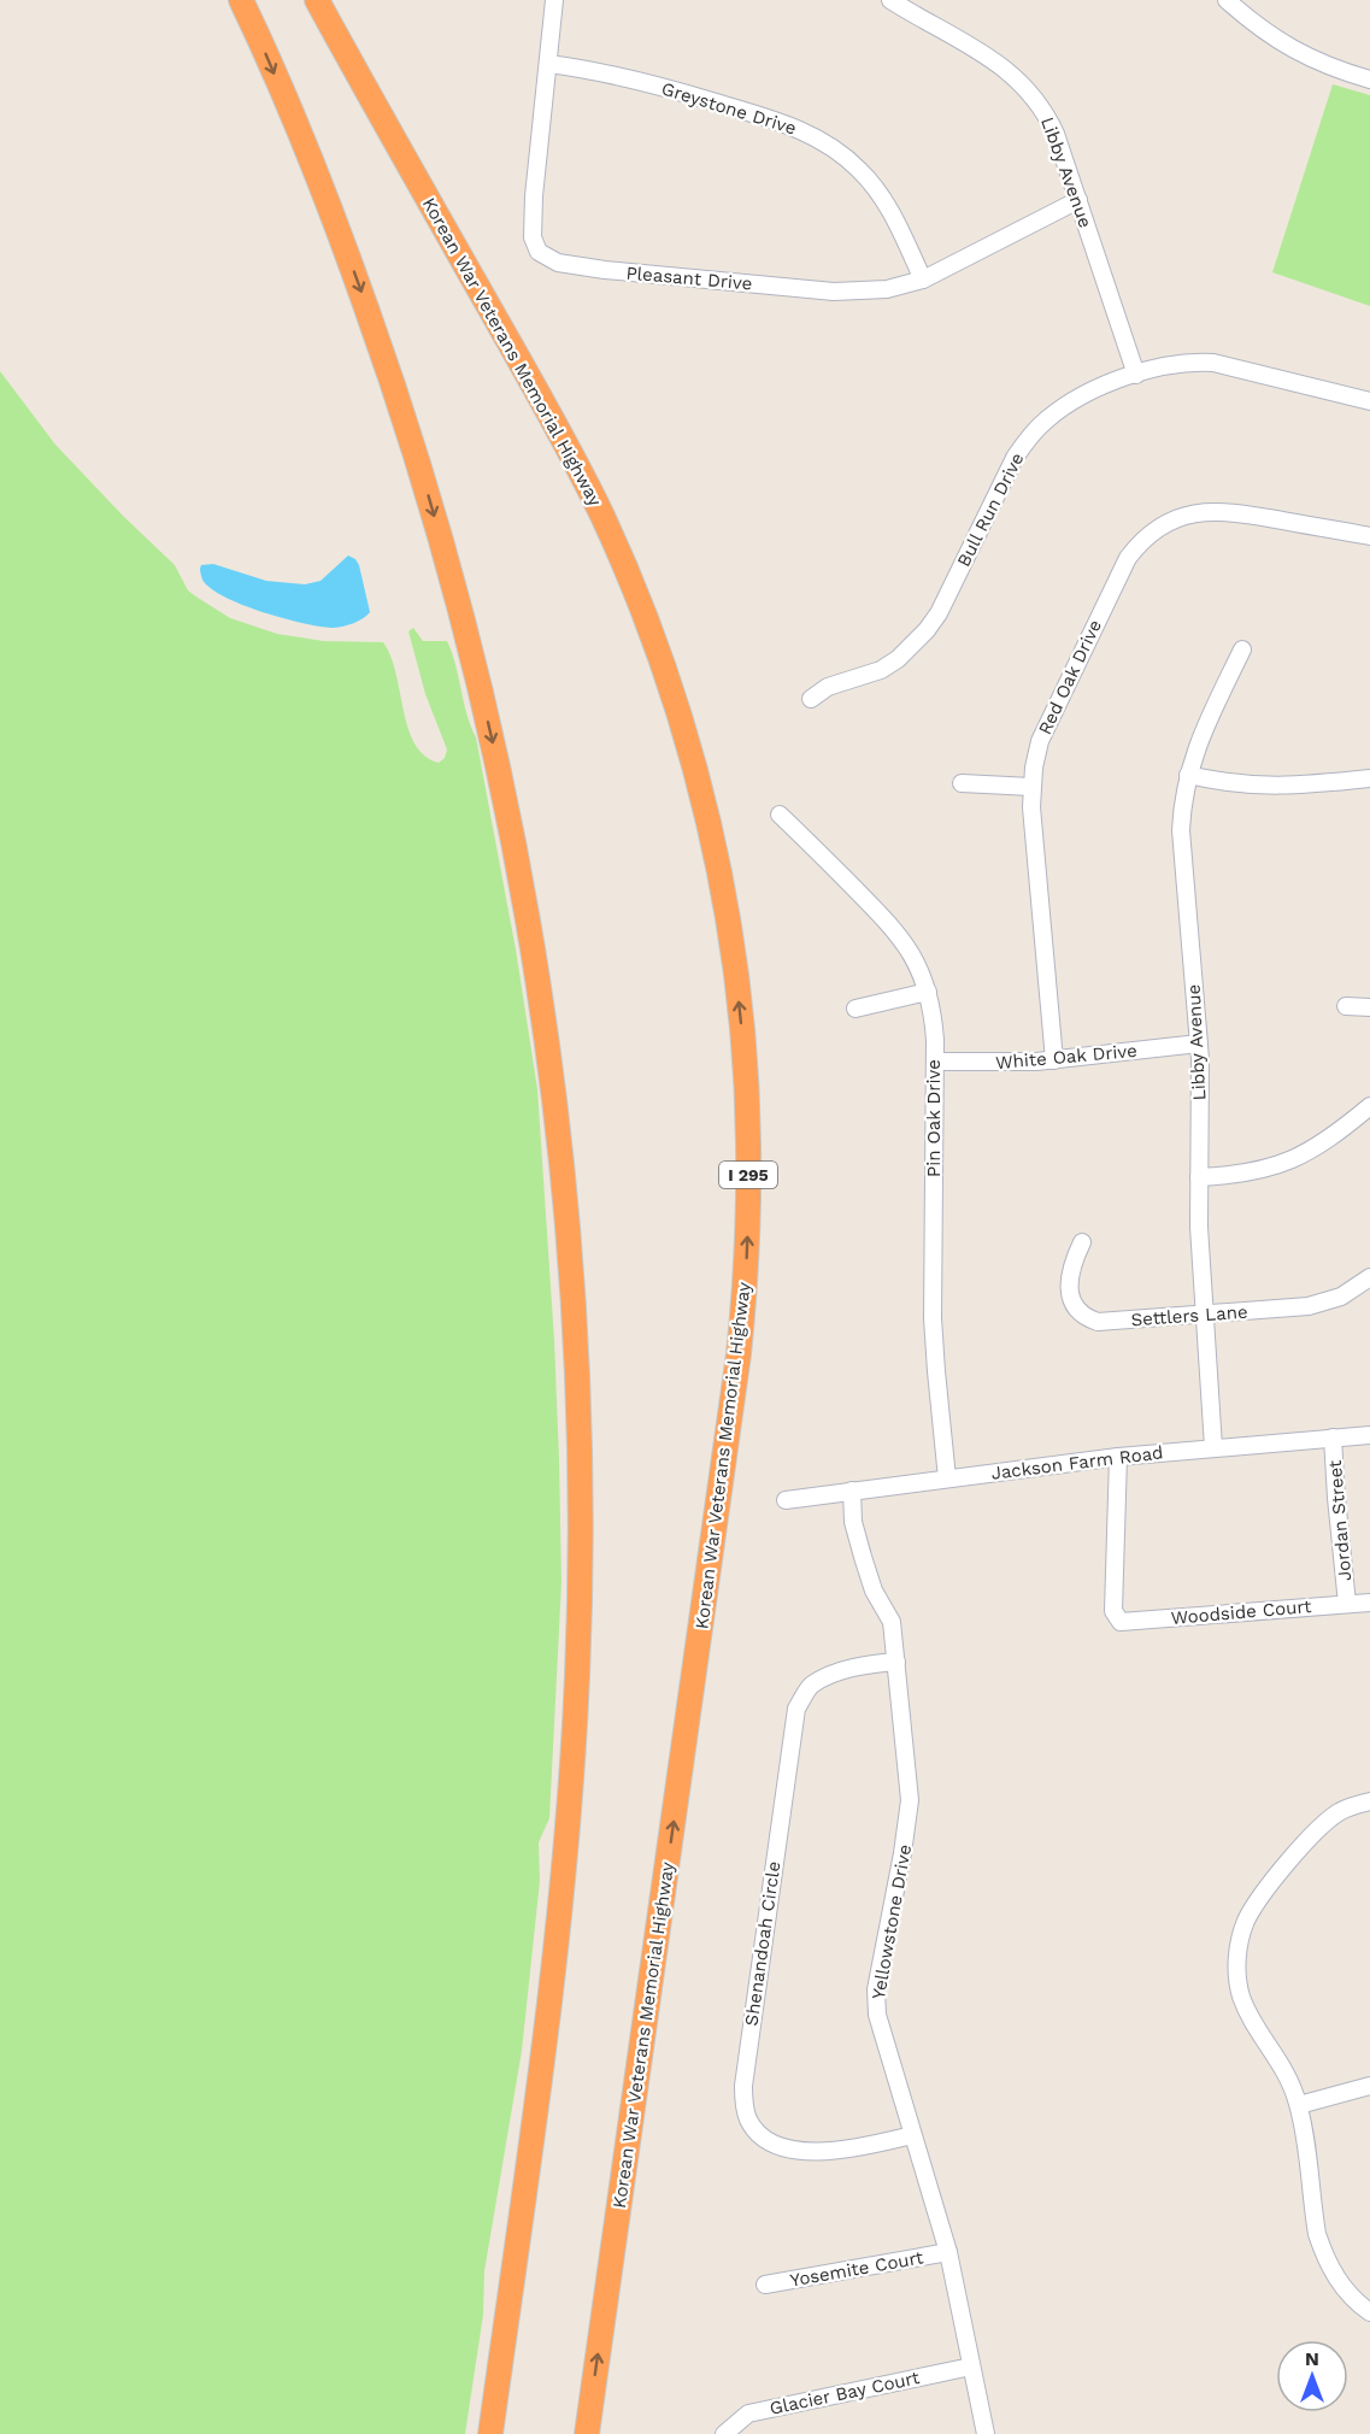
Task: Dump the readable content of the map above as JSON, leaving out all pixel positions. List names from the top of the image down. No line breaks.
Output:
{"streets":{"highway":["Korean War Veterans Memorial Highway","I 295"],"street":["Greystone Drive","Libby Avenue","Pleasant Drive","Bull Run Drive","Red Oak Drive","White Oak Drive","Pin Oak Drive","Settlers Lane","Jackson Farm Road","Jordan Street","Woodside Court","Yellowstone Drive","Shenandoah Circle","Yosemite Court","Glacier Bay Court"]},"crossings":[["Greystone Drive","Pleasant Drive"],["Libby Avenue","Pleasant Drive"],["Libby Avenue","Bull Run Drive"],["Libby Avenue","White Oak Drive"],["Libby Avenue","Settlers Lane"],["Libby Avenue","Jackson Farm Road"],["Red Oak Drive","White Oak Drive"],["White Oak Drive","Pin Oak Drive"],["Pin Oak Drive","Jackson Farm Road"],["Jackson Farm Road","Jordan Street"],["Jackson Farm Road","Woodside Court"],["Jackson Farm Road","Yellowstone Drive"],["Jordan Street","Woodside Court"],["Yellowstone Drive","Shenandoah Circle"],["Yellowstone Drive","Yosemite Court"],["Yellowstone Drive","Glacier Bay Court"]],"north":"top"}
